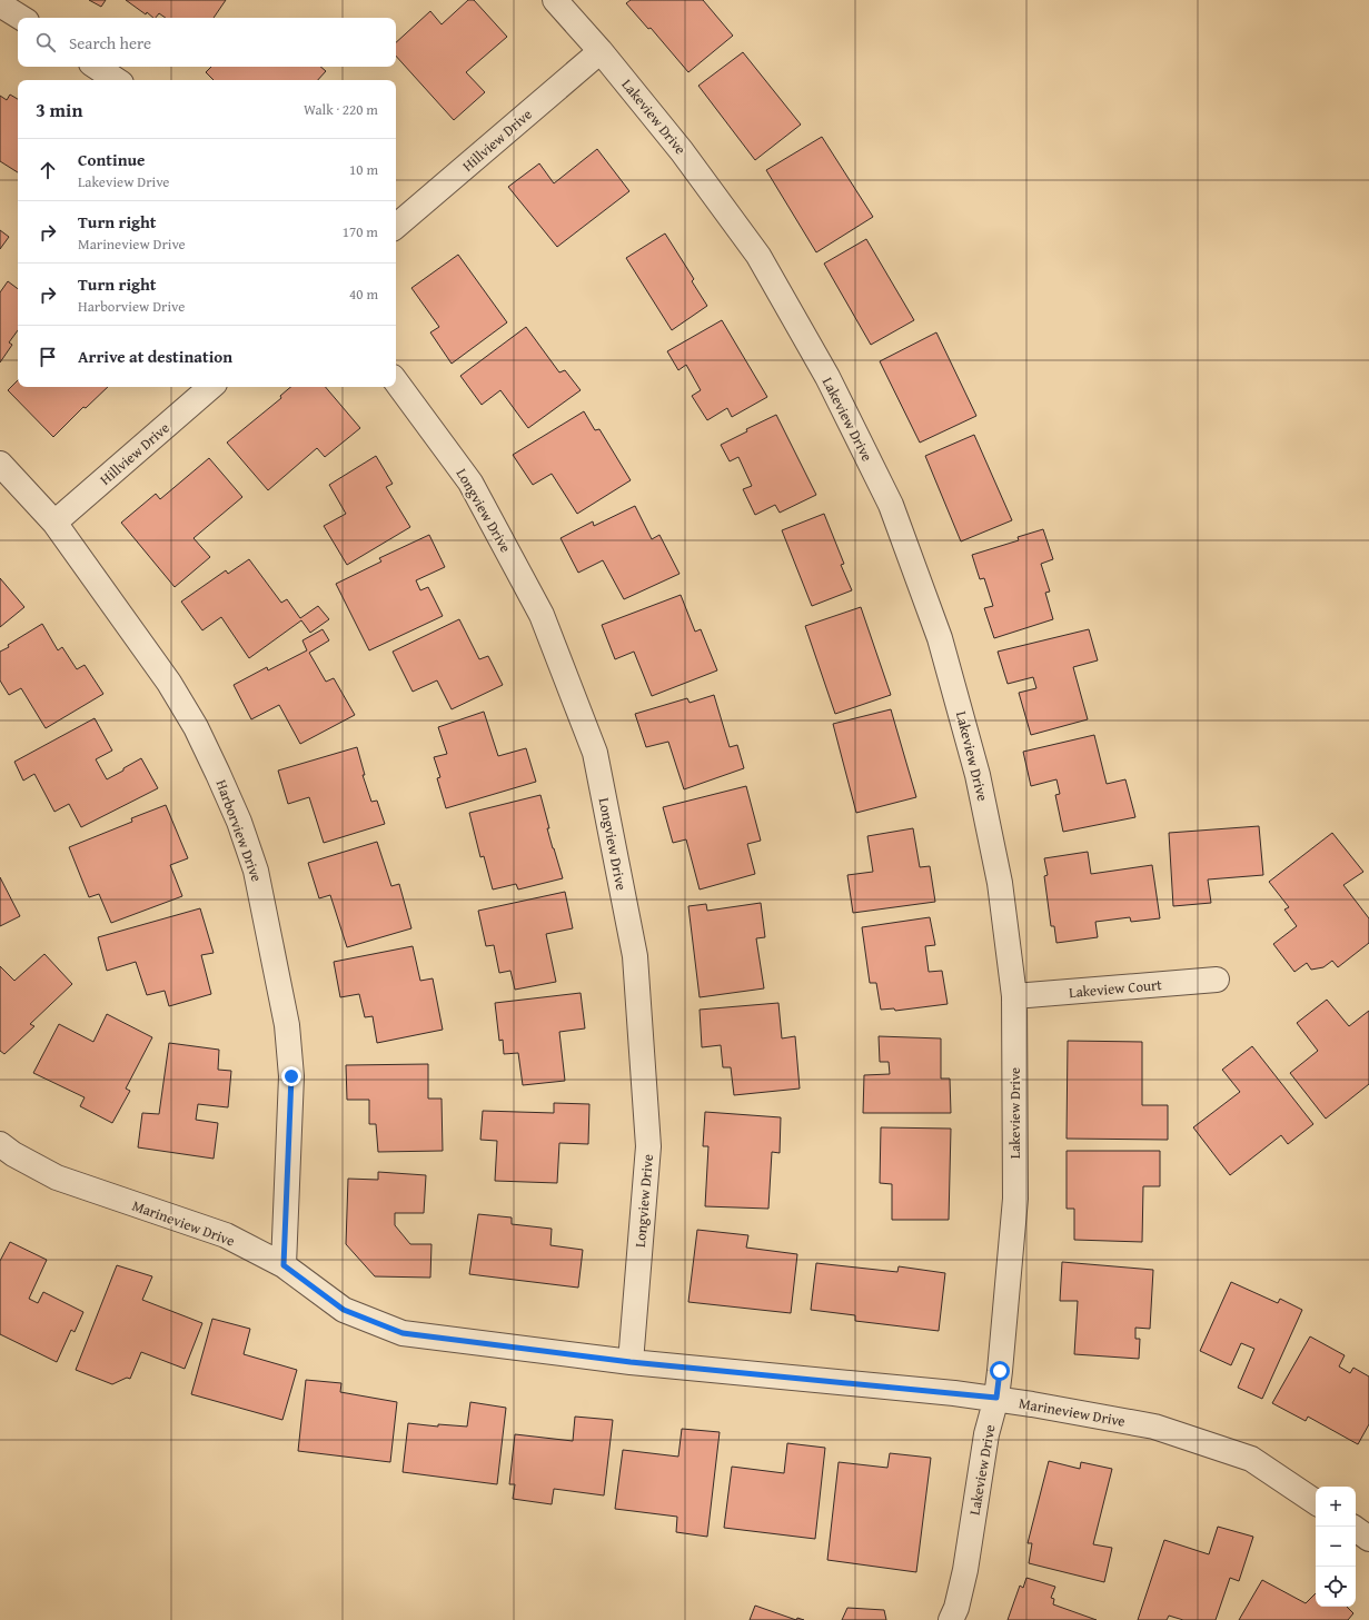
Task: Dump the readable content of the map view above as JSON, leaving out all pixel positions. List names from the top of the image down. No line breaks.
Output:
{"streets":{"street":["Lakeview Drive","Hillview Drive","Longview Drive","Harborview Drive","Lakeview Court","Marineview Drive"]},"crossings":[["Lakeview Drive","Hillview Drive"],["Lakeview Drive","Lakeview Court"],["Lakeview Drive","Marineview Drive"],["Hillview Drive","Harborview Drive"],["Longview Drive","Marineview Drive"],["Harborview Drive","Marineview Drive"]],"page":{"search":"Search here","heading":["3 min","Walk · 220 m"],"list":[["Continue","Lakeview Drive","10 m"],["Turn right","Marineview Drive","170 m"],["Turn right","Harborview Drive","40 m"],"Arrive at destination"],"map_buttons":["+","−"]}}
